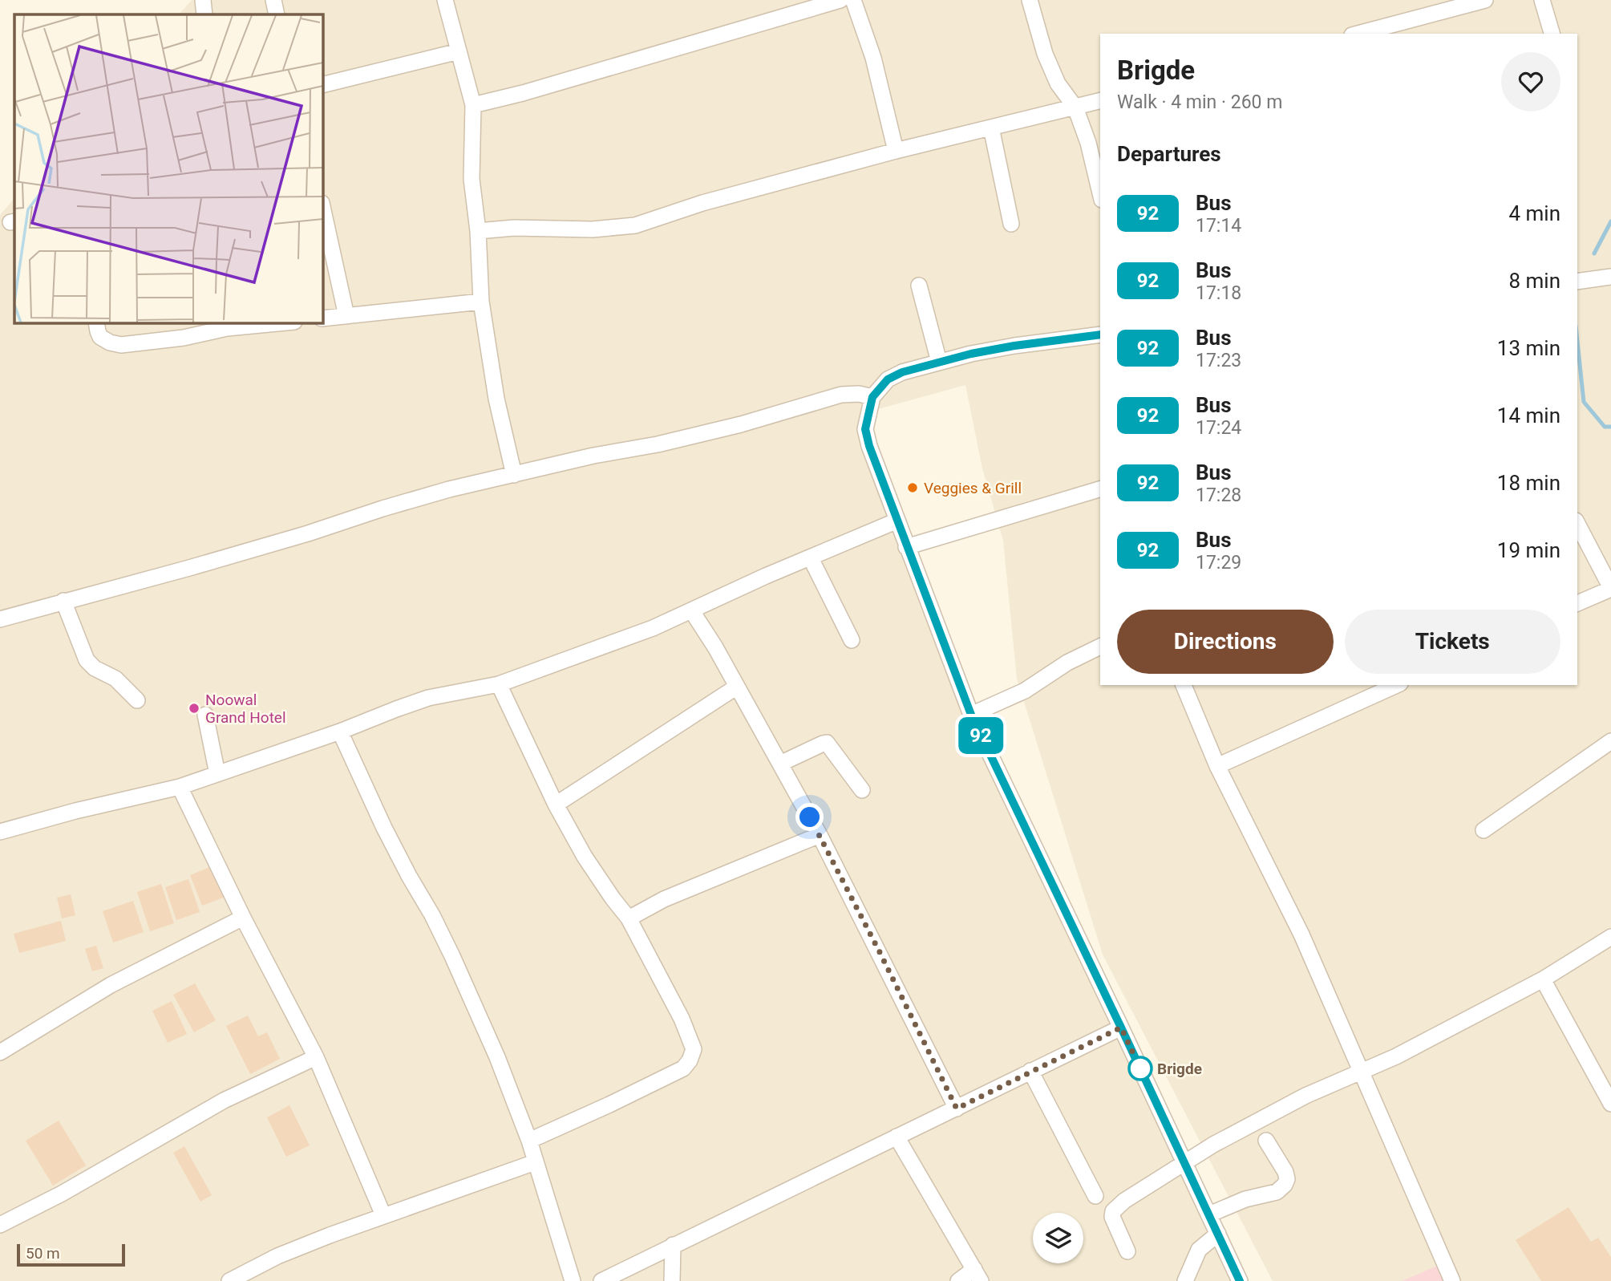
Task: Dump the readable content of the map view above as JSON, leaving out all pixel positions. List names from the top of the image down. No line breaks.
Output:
{"places":["Veggies & Grill","Noowal Grand Hotel","Brigde"],"lines":["bus line 92"],"scale_bar":"50 m","page":{"on_map":"92","heading":[["Brigde","Walk · 4 min · 260 m"],"Departures"],"list":[{"mark":"92","name":"Bus","note":"17:14","value":"4 min"},{"mark":"92","name":"Bus","note":"17:18","value":"8 min"},{"mark":"92","name":"Bus","note":"17:23","value":"13 min"},{"mark":"92","name":"Bus","note":"17:24","value":"14 min"},{"mark":"92","name":"Bus","note":"17:28","value":"18 min"},{"mark":"92","name":"Bus","note":"17:29","value":"19 min"}],"buttons":["Directions","Tickets"],"scale":"50 m"}}
